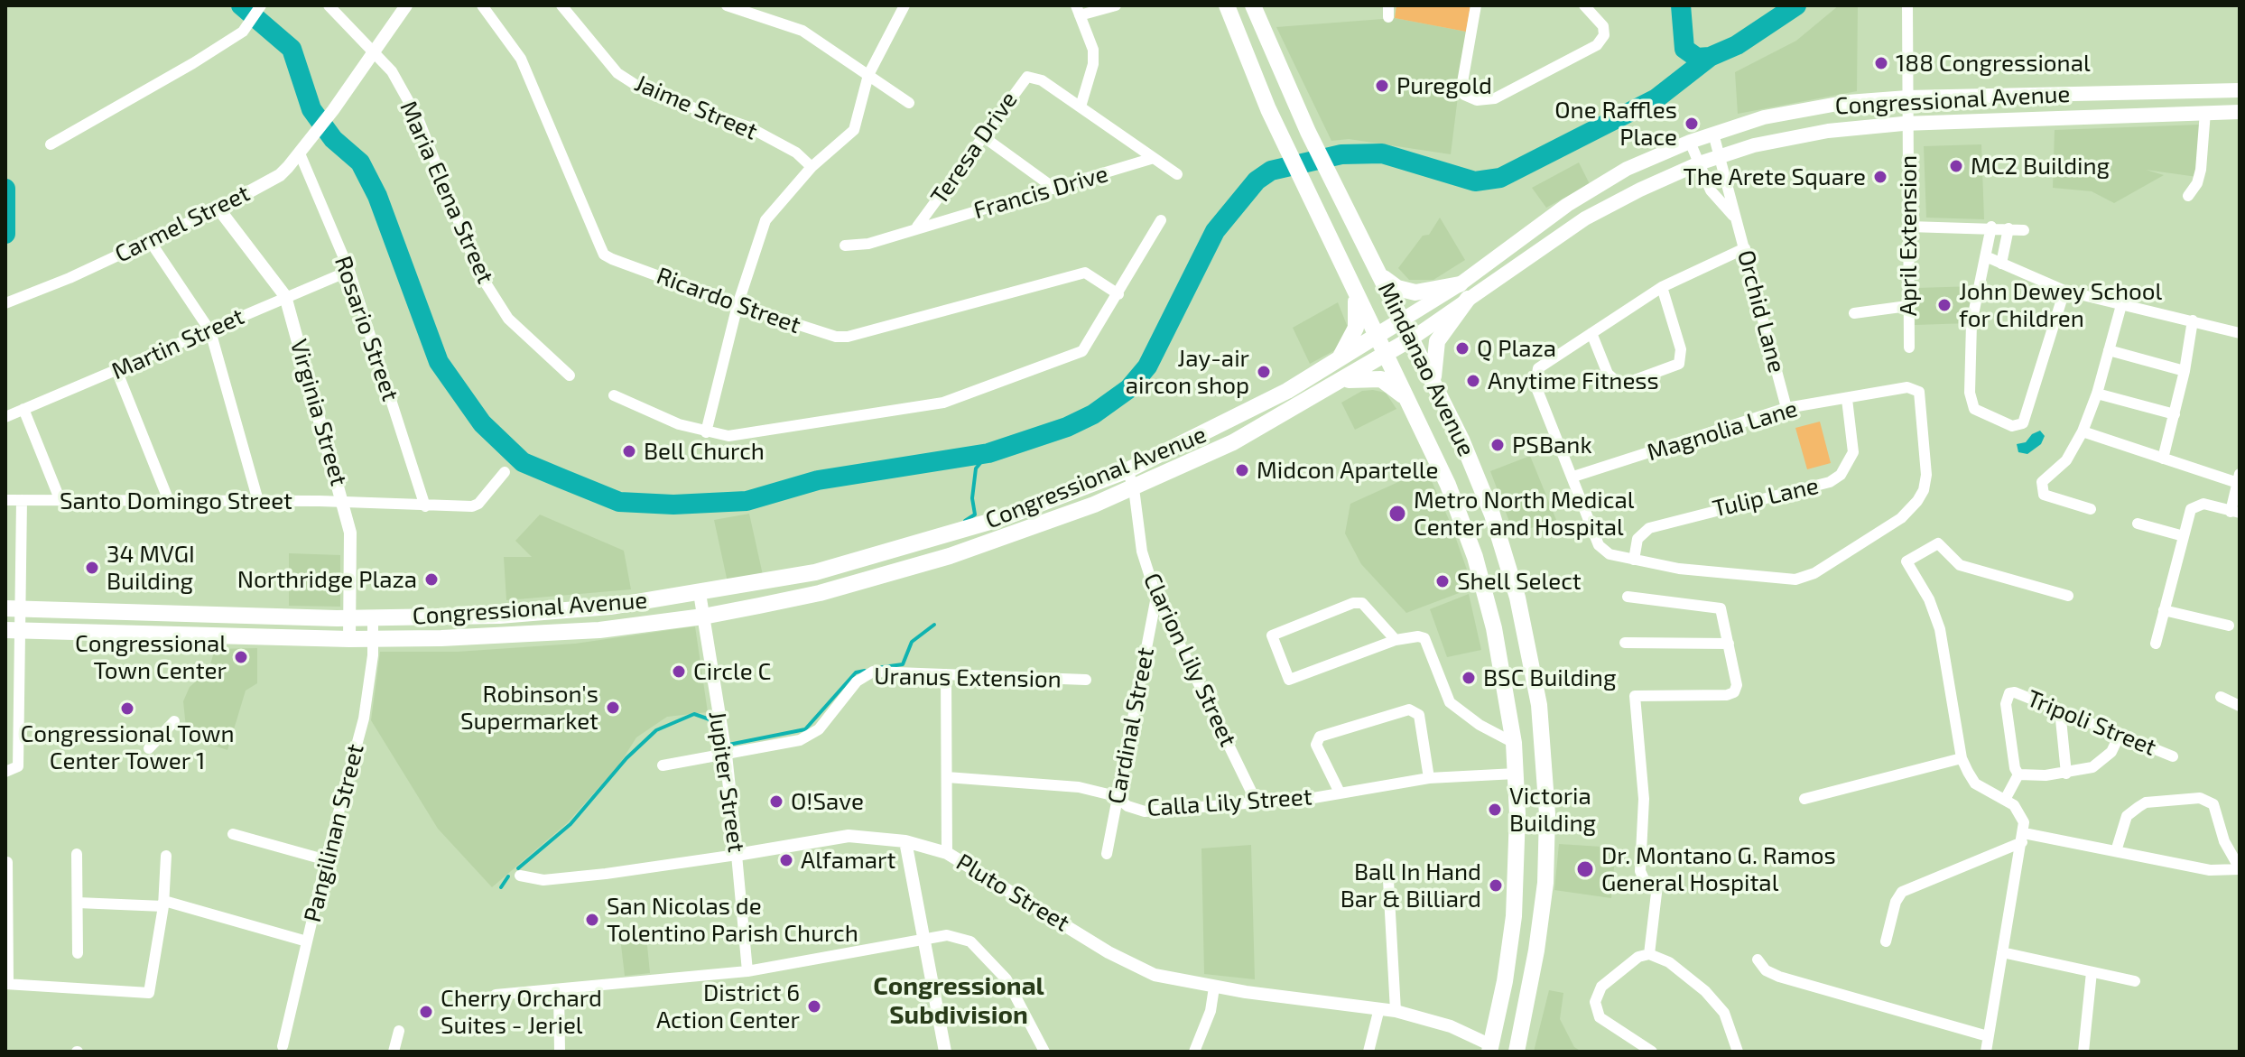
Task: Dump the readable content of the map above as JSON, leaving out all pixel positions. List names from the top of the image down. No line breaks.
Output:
{"streets":{"main road":["Congressional Avenue","Mindanao Avenue"],"street":["Jaime Street","Teresa Drive","Maria Elena Street","Francis Drive","Carmel Street","April Extension","Ricardo Street","Orchid Lane","Rosario Street","Martin Street","Virginia Street","Magnolia Lane","Tulip Lane","Santo Domingo Street","Clarion Lily Street","Uranus Extension","Tripoli Street","Cardinal Street","Jupiter Street","Calla Lily Street","Pangilinan Street","Pluto Street"]},"crossings":[["Congressional Avenue","April Extension"],["Congressional Avenue","Orchid Lane"],["Congressional Avenue","Mindanao Avenue"],["Congressional Avenue","Virginia Street"],["Congressional Avenue","Clarion Lily Street"],["Congressional Avenue","Jupiter Street"],["Congressional Avenue","Pangilinan Street"],["Teresa Drive","Francis Drive"],["Maria Elena Street","Carmel Street"],["Carmel Street","Rosario Street"],["Carmel Street","Virginia Street"],["Orchid Lane","Magnolia Lane"],["Rosario Street","Martin Street"],["Rosario Street","Santo Domingo Street"],["Martin Street","Virginia Street"],["Mindanao Avenue","Calla Lily Street"],["Mindanao Avenue","Pluto Street"],["Virginia Street","Santo Domingo Street"],["Magnolia Lane","Tulip Lane"],["Clarion Lily Street","Cardinal Street"],["Clarion Lily Street","Calla Lily Street"],["Uranus Extension","Jupiter Street"],["Cardinal Street","Calla Lily Street"],["Jupiter Street","Pluto Street"]],"districts":["Congressional Subdivision"],"places":["188 Congressional","Puregold","One Raffles Place","MC2 Building","The Arete Square","John Dewey School for Children","Q Plaza","Jay-air aircon shop","Anytime Fitness","PSBank","Bell Church","Midcon Apartelle","Metro North Medical Center and Hospital","34 MVGI Building","Northridge Plaza","Shell Select","Congressional Town Center","Circle C","BSC Building","Robinson's Supermarket","Congressional Town Center Tower 1","O!Save","Victoria Building","Alfamart","Dr. Montano G. Ramos General Hospital","Ball In Hand Bar & Billiard","San Nicolas de Tolentino Parish Church","District 6 Action Center","Cherry Orchard Suites - Jeriel"]}
